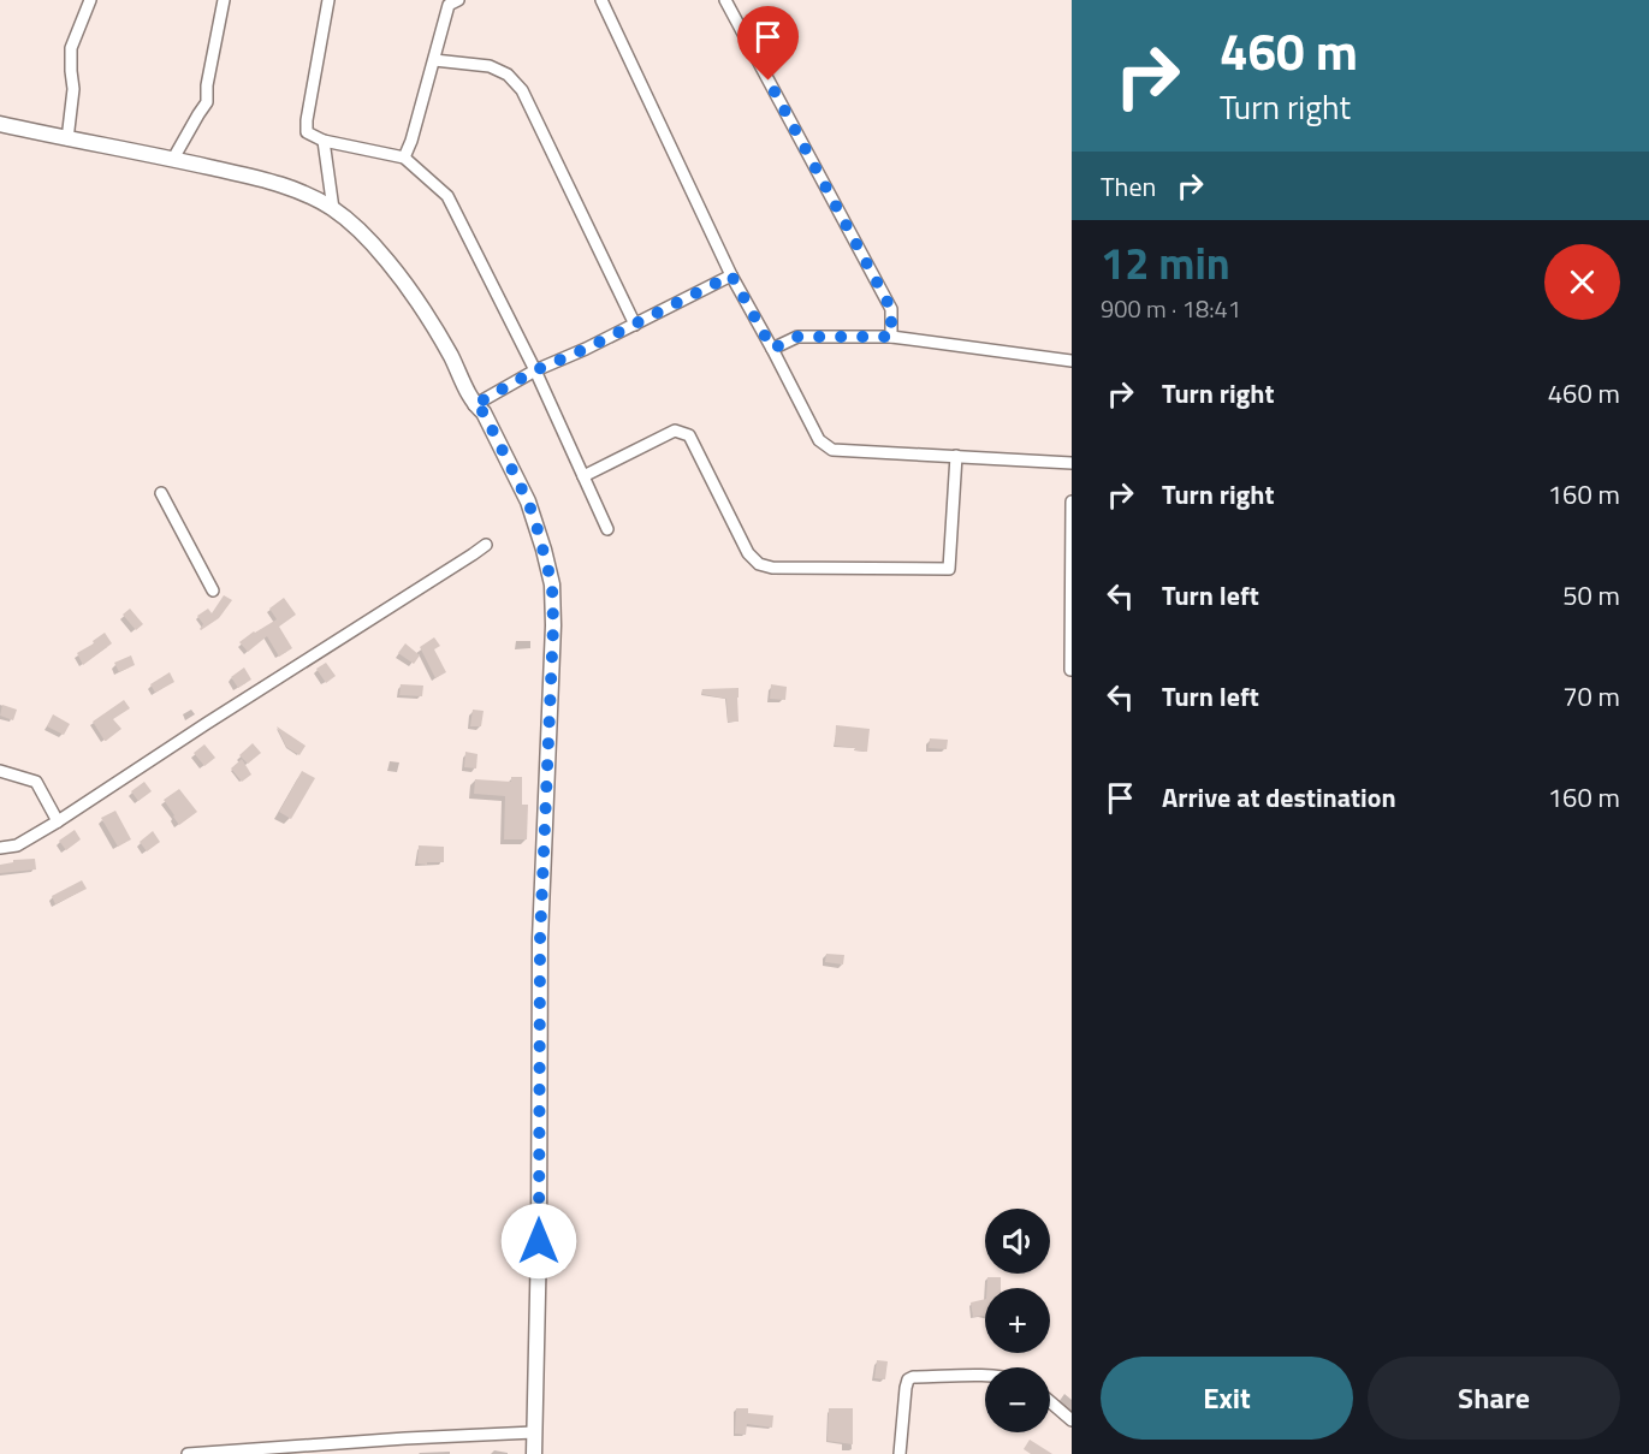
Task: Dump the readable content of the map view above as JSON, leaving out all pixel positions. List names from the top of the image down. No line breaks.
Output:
{"page":{"turn":["460 m","Turn right"],"then":"Then","heading":["12 min","900 m · 18:41"],"list":[{"name":"Turn right","value":"460 m"},{"name":"Turn right","value":"160 m"},{"name":"Turn left","value":"50 m"},{"name":"Turn left","value":"70 m"},{"name":"Arrive at destination","value":"160 m"}],"map_buttons":["+","−"],"buttons":["Exit","Share"]}}
